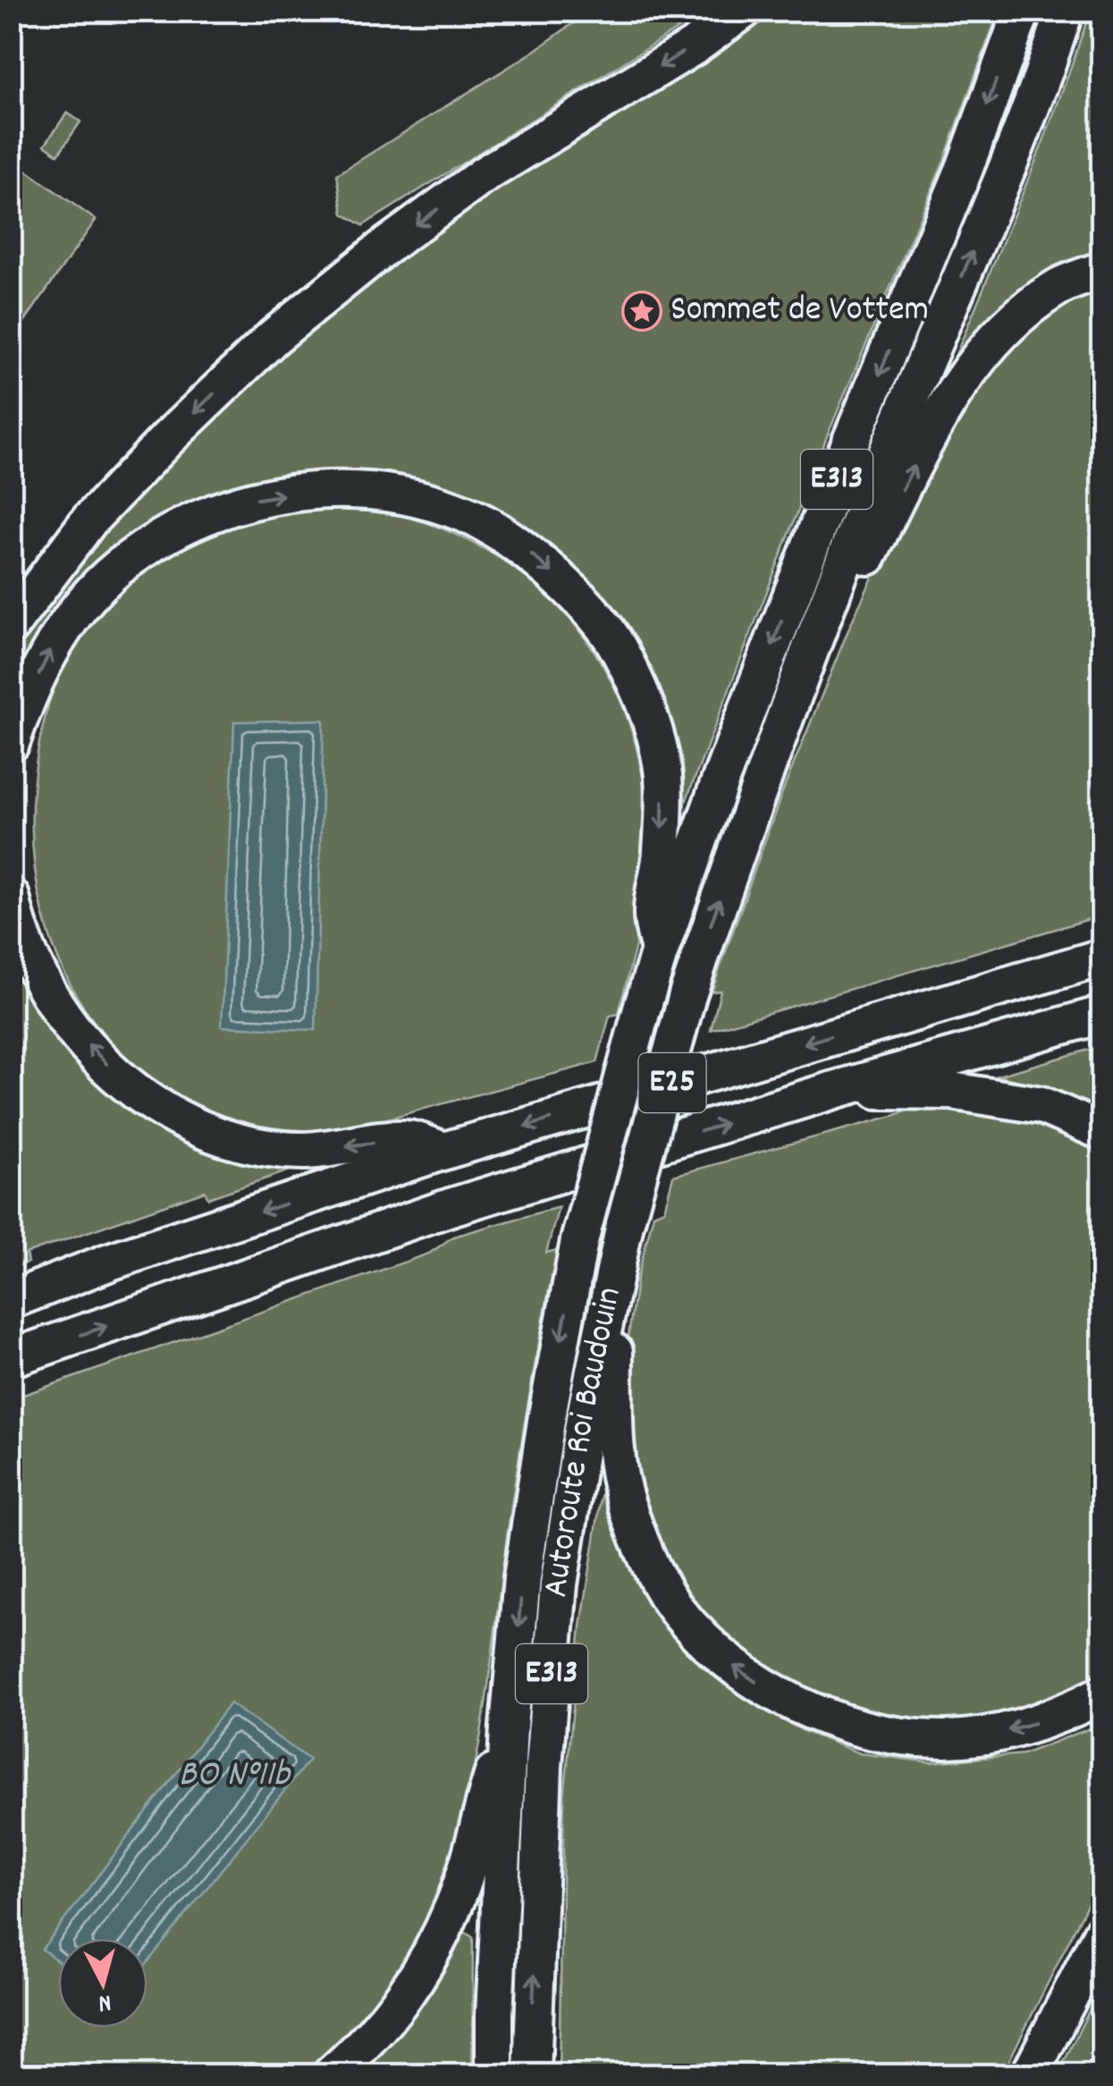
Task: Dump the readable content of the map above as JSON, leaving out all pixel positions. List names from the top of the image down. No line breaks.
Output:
{"streets":{"highway":["E313","E25","Autoroute Roi Baudouin"]},"crossings":[["E313","Autoroute Roi Baudouin"]],"water":["BO N°11b"],"places":{"place":["Sommet de Vottem"]},"north":"bottom"}
